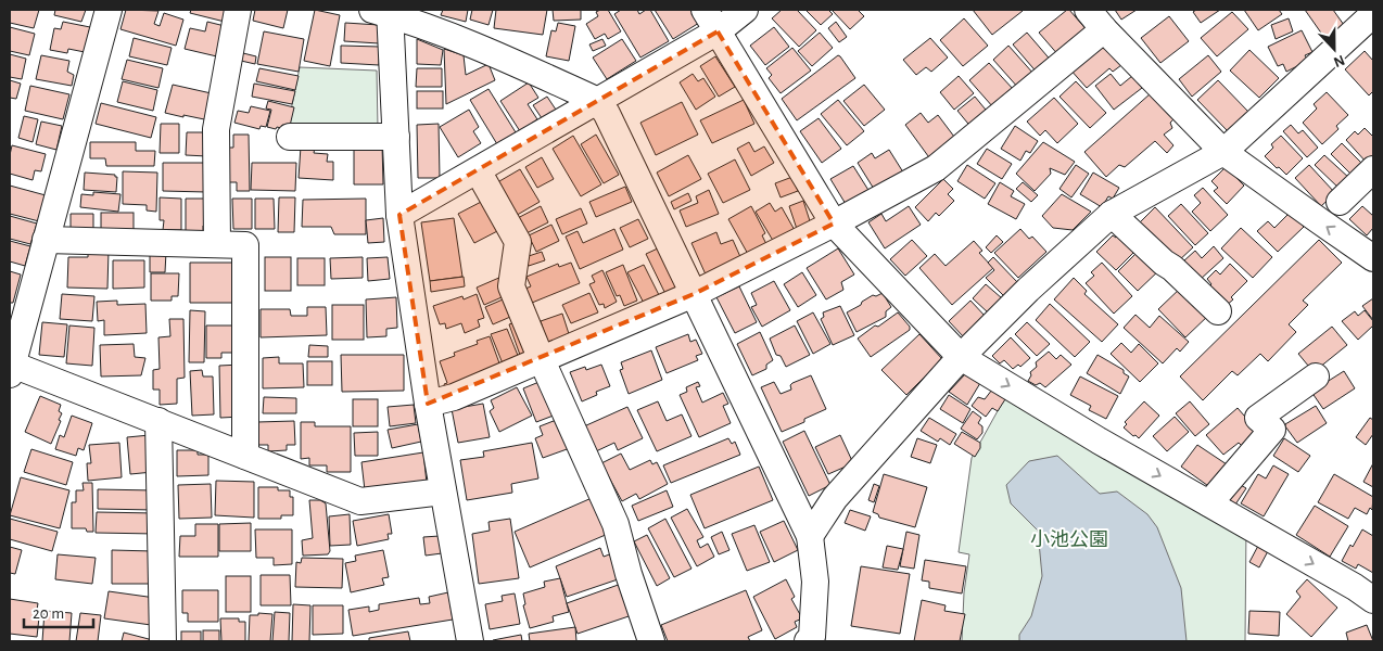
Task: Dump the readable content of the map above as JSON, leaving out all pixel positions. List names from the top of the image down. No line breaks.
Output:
{"parks":["小池公園"],"scale_bar":"20 m","north":"bottom"}
